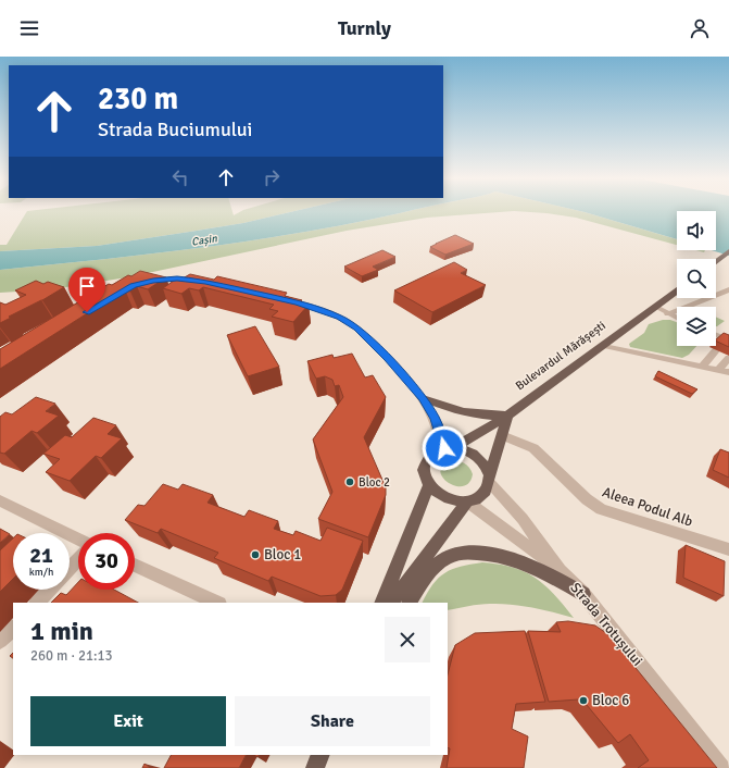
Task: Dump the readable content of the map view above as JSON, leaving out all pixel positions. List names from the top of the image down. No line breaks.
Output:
{"streets":{"main road":["Bulevardul Mărășești"],"street":["Aleea Podul Alb","Strada Trotușului"]},"crossings":[["Bulevardul Mărășești","Strada Trotușului"]],"water":["Cașin"],"places":["Bloc 2","Bloc 1","Bloc 6"],"page":{"header":"Turnly","turn":["230 m","Strada Buciumului"],"speed":"21 km/h","limit":"30","heading":["1 min","260 m · 21:13"],"buttons":["Exit","Share"]}}
